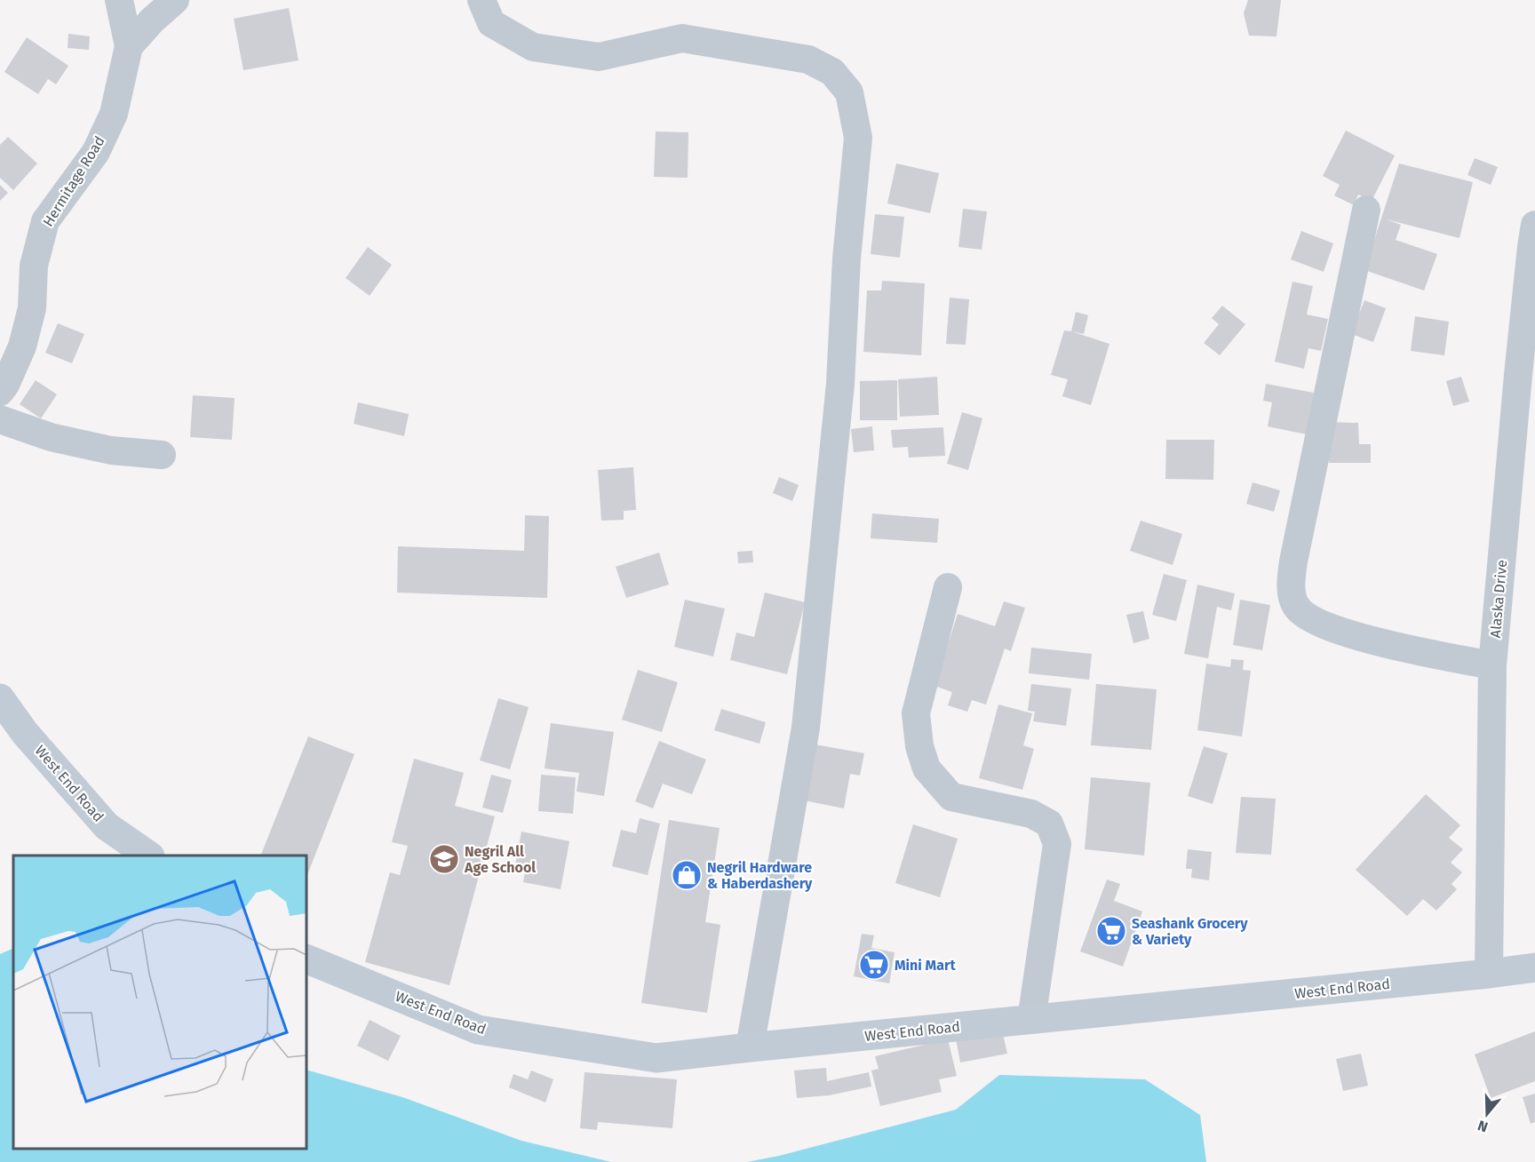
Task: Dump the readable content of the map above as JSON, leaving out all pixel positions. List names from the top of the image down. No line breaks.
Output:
{"streets":{"main road":["West End Road"],"street":["Hermitage Road","Alaska Drive"]},"crossings":[["Alaska Drive","West End Road"]],"places":{"school or university":["Negril All Age School"],"shop":["Negril Hardware & Haberdashery"],"supermarket":["Seashank Grocery & Variety","Mini Mart"]},"north":"bottom"}
